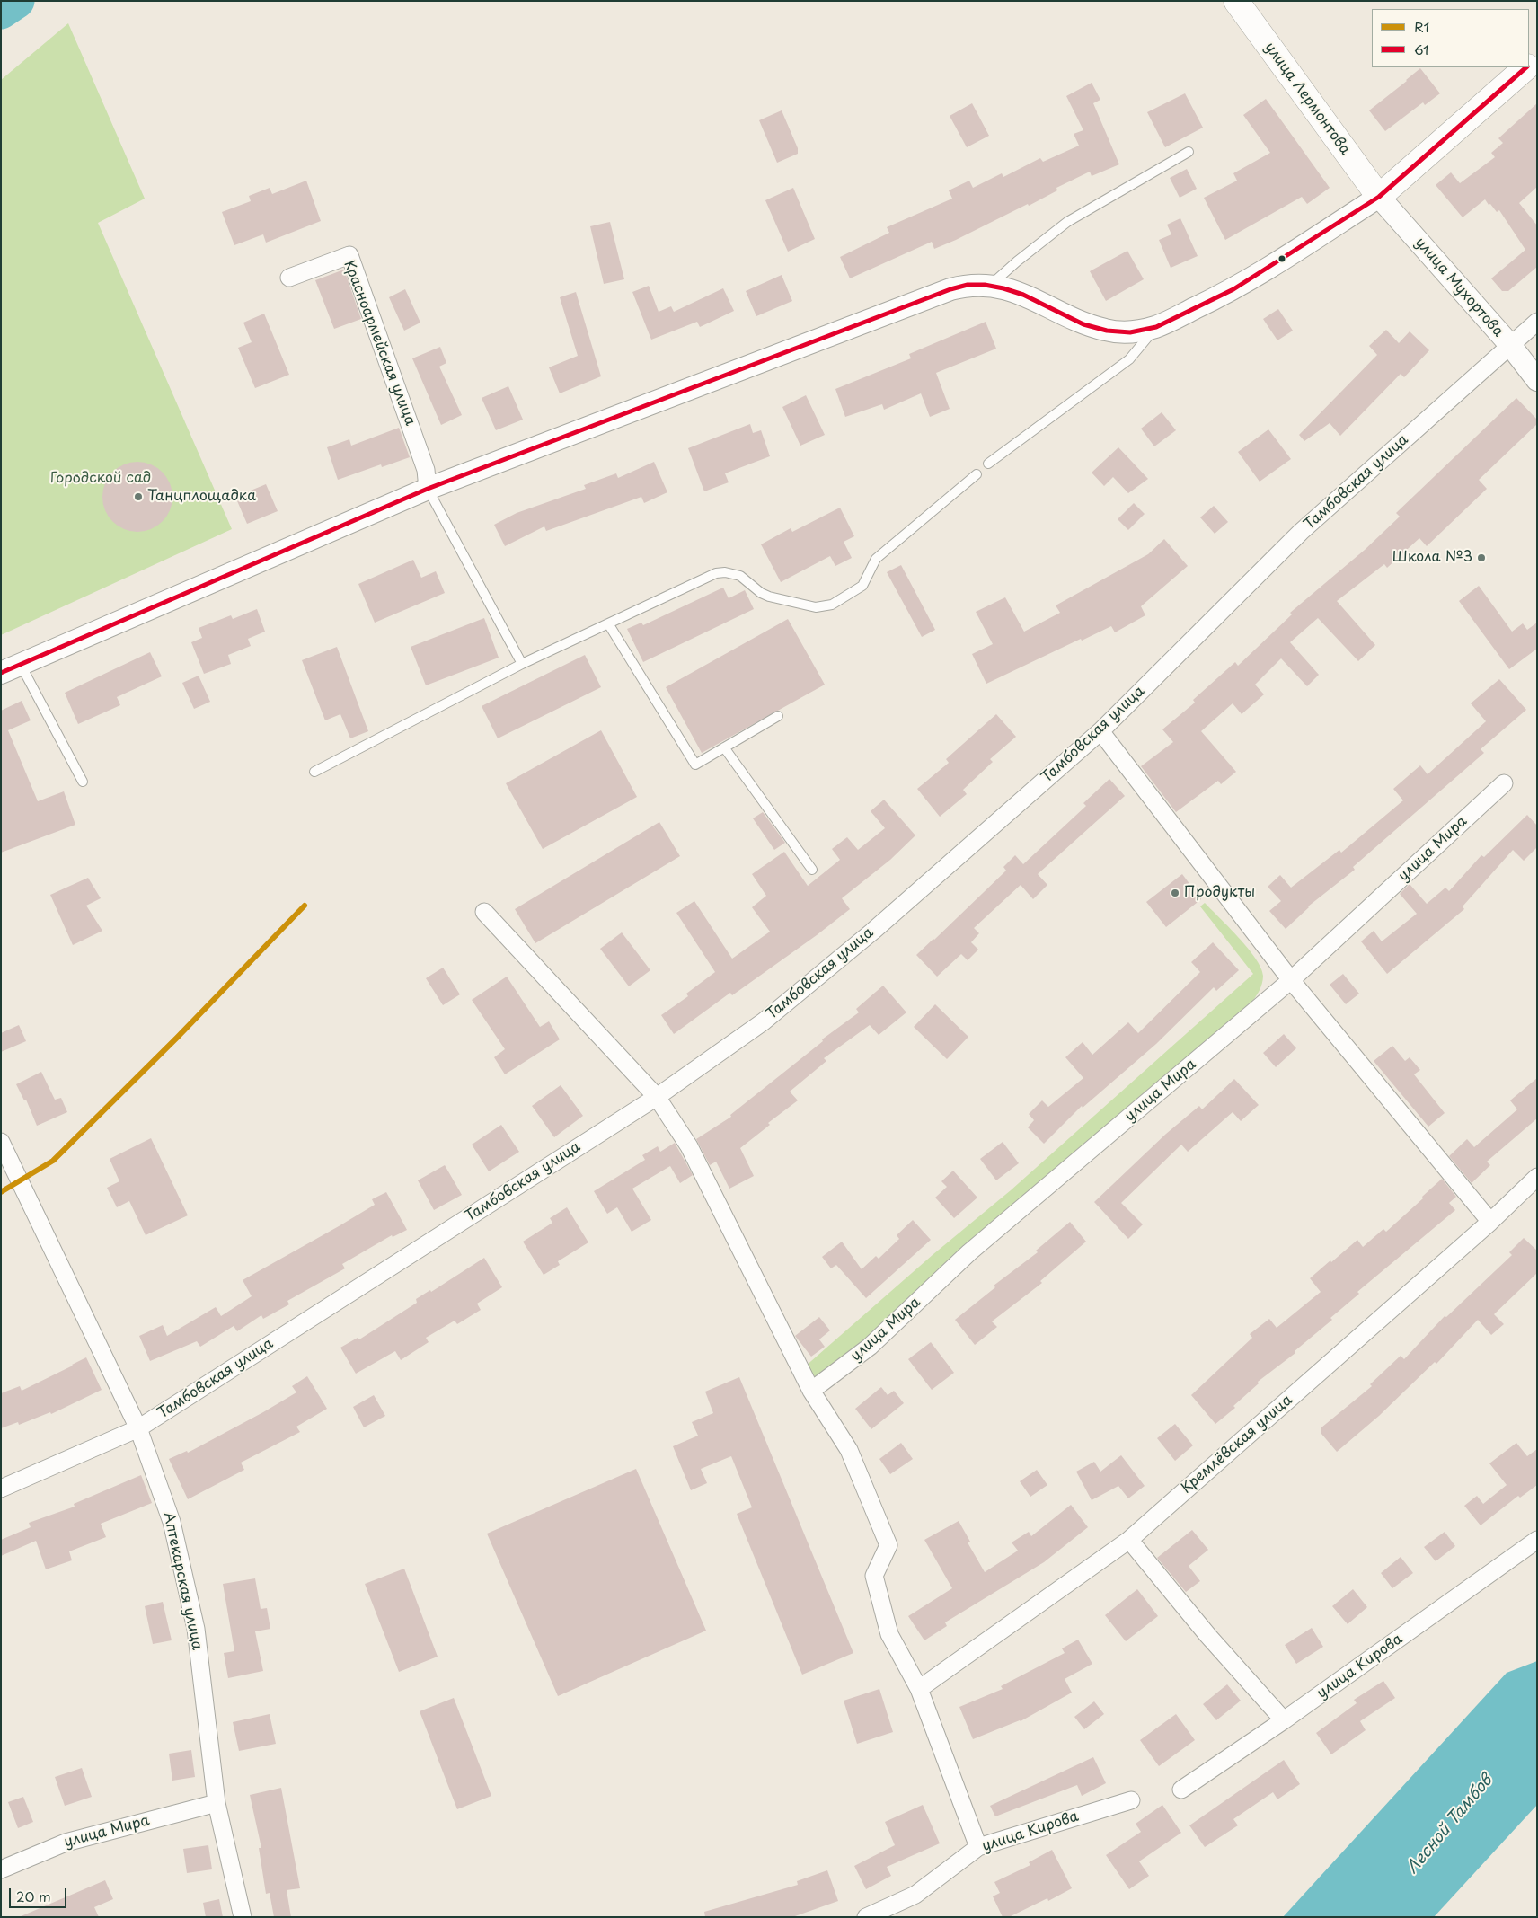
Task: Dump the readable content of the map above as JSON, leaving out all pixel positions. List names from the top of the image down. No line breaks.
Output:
{"streets":{"main road":["улица Лермонтова"],"street":["улица Мухортова","Красноармейская улица","Тамбовская улица","улица Мира","Кремлёвская улица","Аптекарская улица","улица Кирова"]},"crossings":[["улица Лермонтова","улица Мухортова"],["улица Мухортова","Тамбовская улица"],["Тамбовская улица","Аптекарская улица"],["улица Мира","Аптекарская улица"]],"water":["Лесной Тамбов"],"parks":["Городской сад"],"places":["Танцплощадка","Школа №3","Продукты"],"lines":["transit line 61","transit line R1"],"legend":["R1","61"],"scale_bar":"20 m"}
